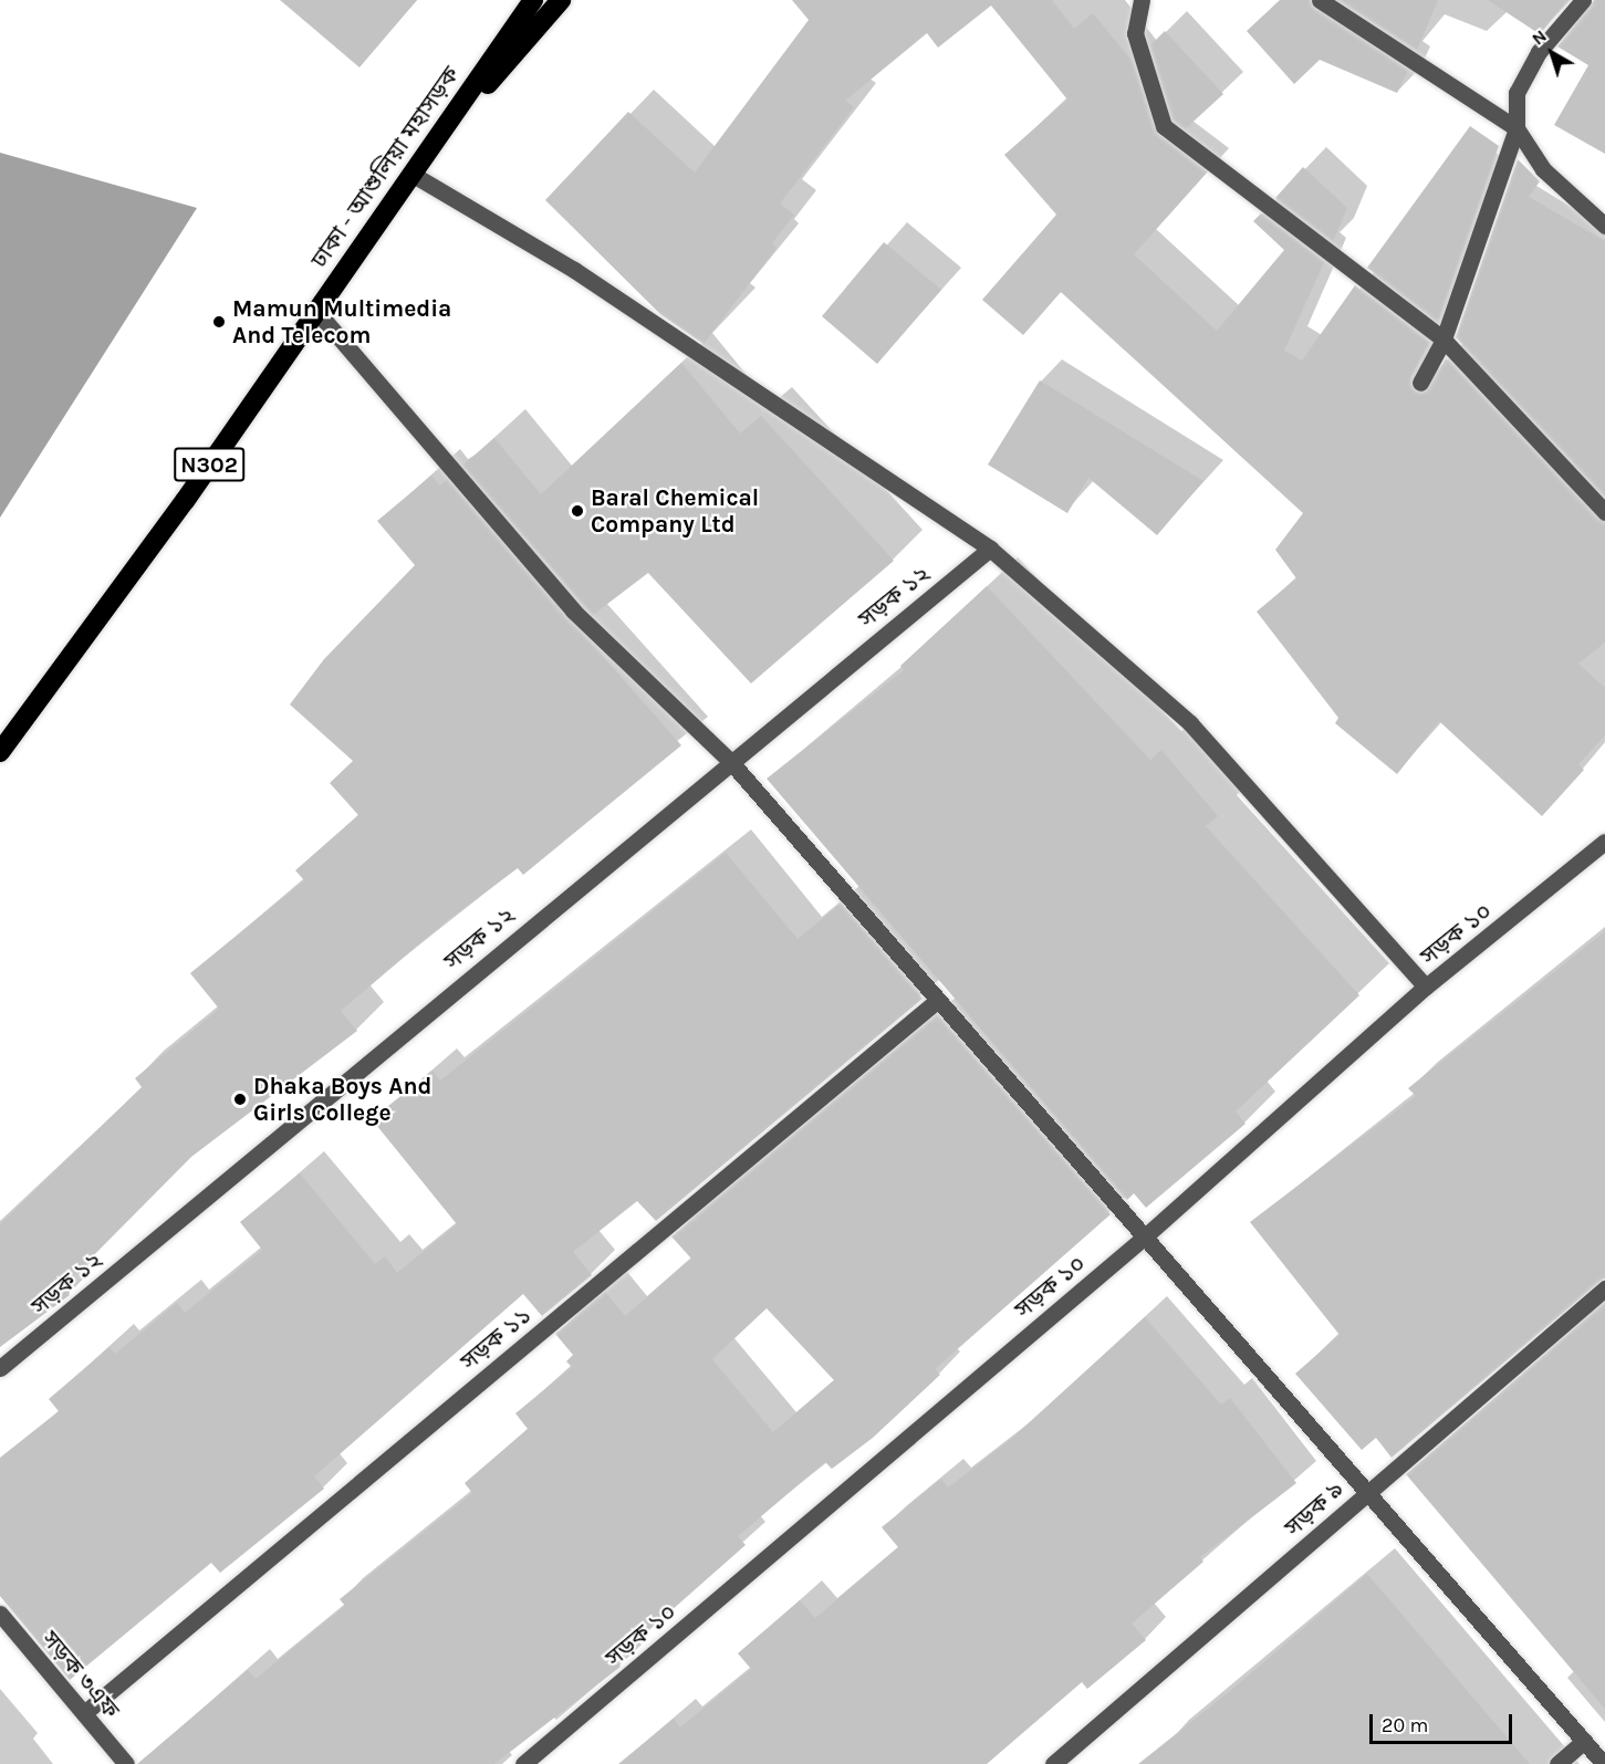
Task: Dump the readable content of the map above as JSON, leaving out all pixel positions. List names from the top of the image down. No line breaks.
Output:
{"streets":{"highway":["ঢাকা - আশুলিয়া মহাসড়ক","N302"],"street":["সড়ক ১২","সড়ক ১০","সড়ক ১১","সড়ক ৯","সড়ক ৩এফ"]},"crossings":[["ঢাকা - আশুলিয়া মহাসড়ক","N302"],["সড়ক ১১","সড়ক ৩এফ"]],"places":["Mamun Multimedia And Telecom","Baral Chemical Company Ltd","Dhaka Boys And Girls College"],"scale_bar":"20 m","north":"top left"}
